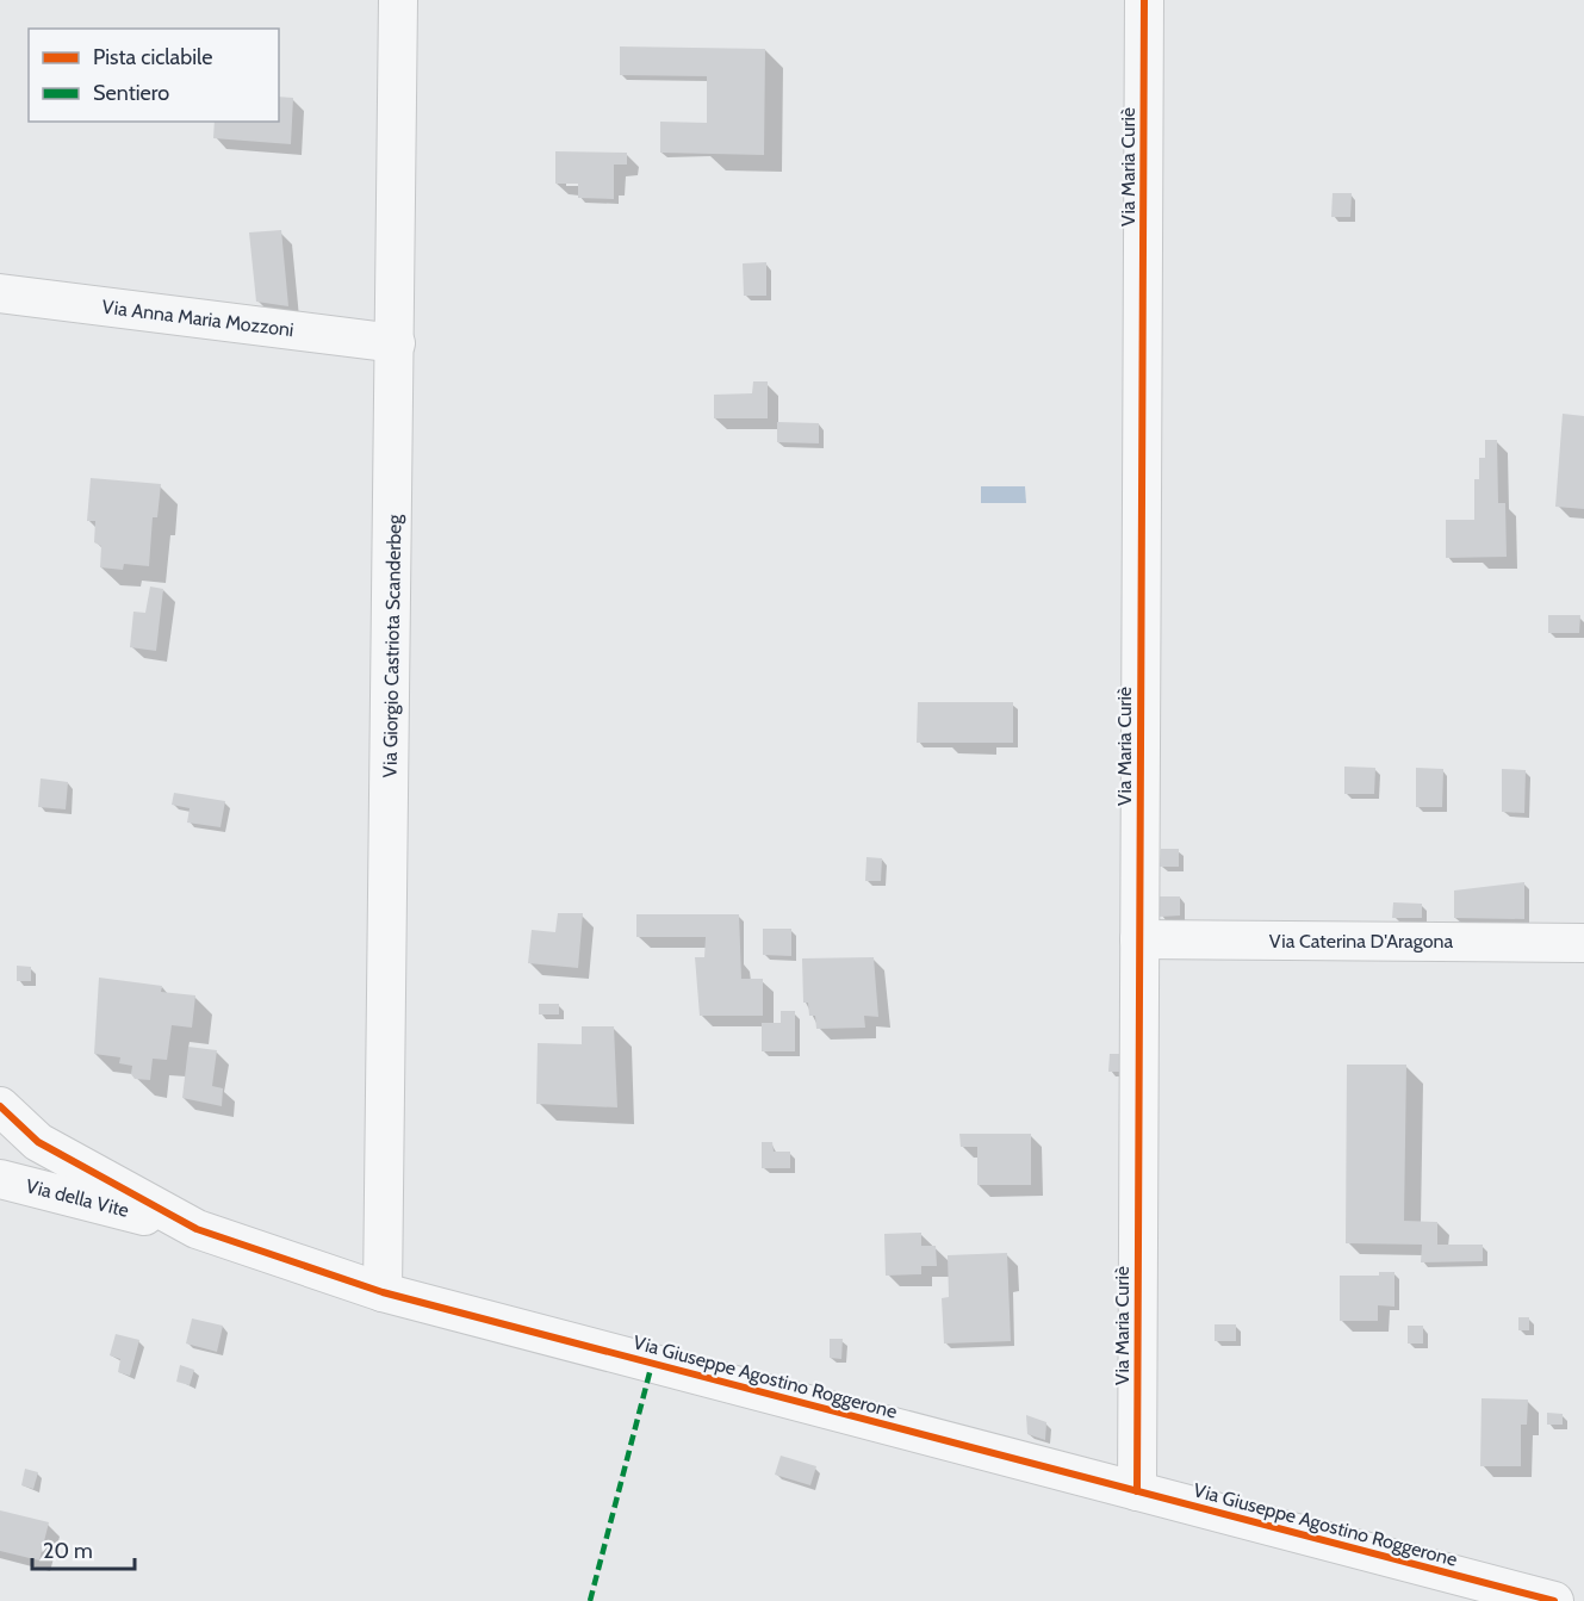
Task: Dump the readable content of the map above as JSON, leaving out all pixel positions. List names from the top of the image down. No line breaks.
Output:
{"streets":{"street":["Via Maria Curiè","Via Anna Maria Mozzoni","Via Giorgio Castriota Scanderbeg","Via Caterina D'Aragona","Via della Vite","Via Giuseppe Agostino Roggerone"]},"crossings":[["Via Maria Curiè","Via Caterina D'Aragona"],["Via Maria Curiè","Via Giuseppe Agostino Roggerone"],["Via Anna Maria Mozzoni","Via Giorgio Castriota Scanderbeg"],["Via Giorgio Castriota Scanderbeg","Via Giuseppe Agostino Roggerone"],["Via della Vite","Via Giuseppe Agostino Roggerone"]],"legend":["Pista ciclabile","Sentiero"],"scale_bar":"20 m"}
